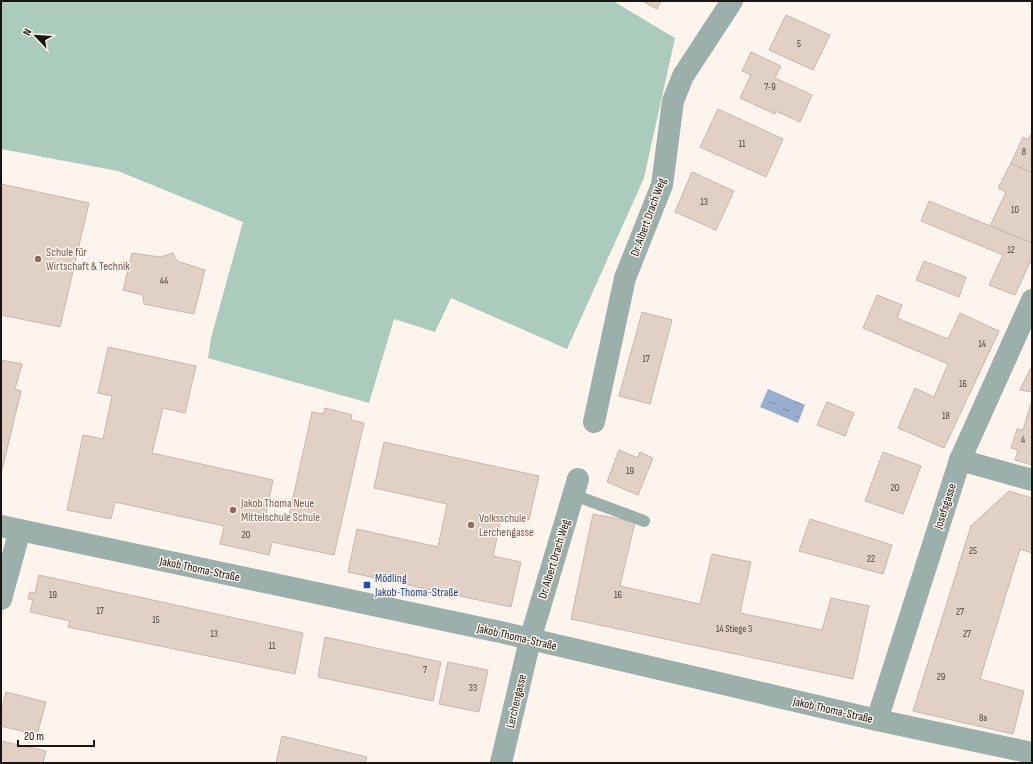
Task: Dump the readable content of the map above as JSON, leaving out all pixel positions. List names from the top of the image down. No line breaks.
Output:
{"streets":{"street":["Dr. Albert Drach Weg","Josefsgasse","Jakob Thoma-Straße","Lerchengasse"]},"crossings":[["Dr. Albert Drach Weg","Jakob Thoma-Straße"],["Dr. Albert Drach Weg","Lerchengasse"],["Josefsgasse","Jakob Thoma-Straße"],["Jakob Thoma-Straße","Lerchengasse"]],"places":{"other":["Schule für Wirtschaft & Technik","Jakob Thoma Neue Mittelschule Schule","Volksschule Lerchengasse"],"transit":["Mödling Jakob-Thoma-Straße"]},"house_numbers":["5","7-9","11","8","13","10","12","44","14","17","16","18","4","19","20","20","25","22","19","16","17","27","15","14 Stiege 3","13","27","11","7","29","33","8a"],"scale_bar":"20 m","north":"top left"}
